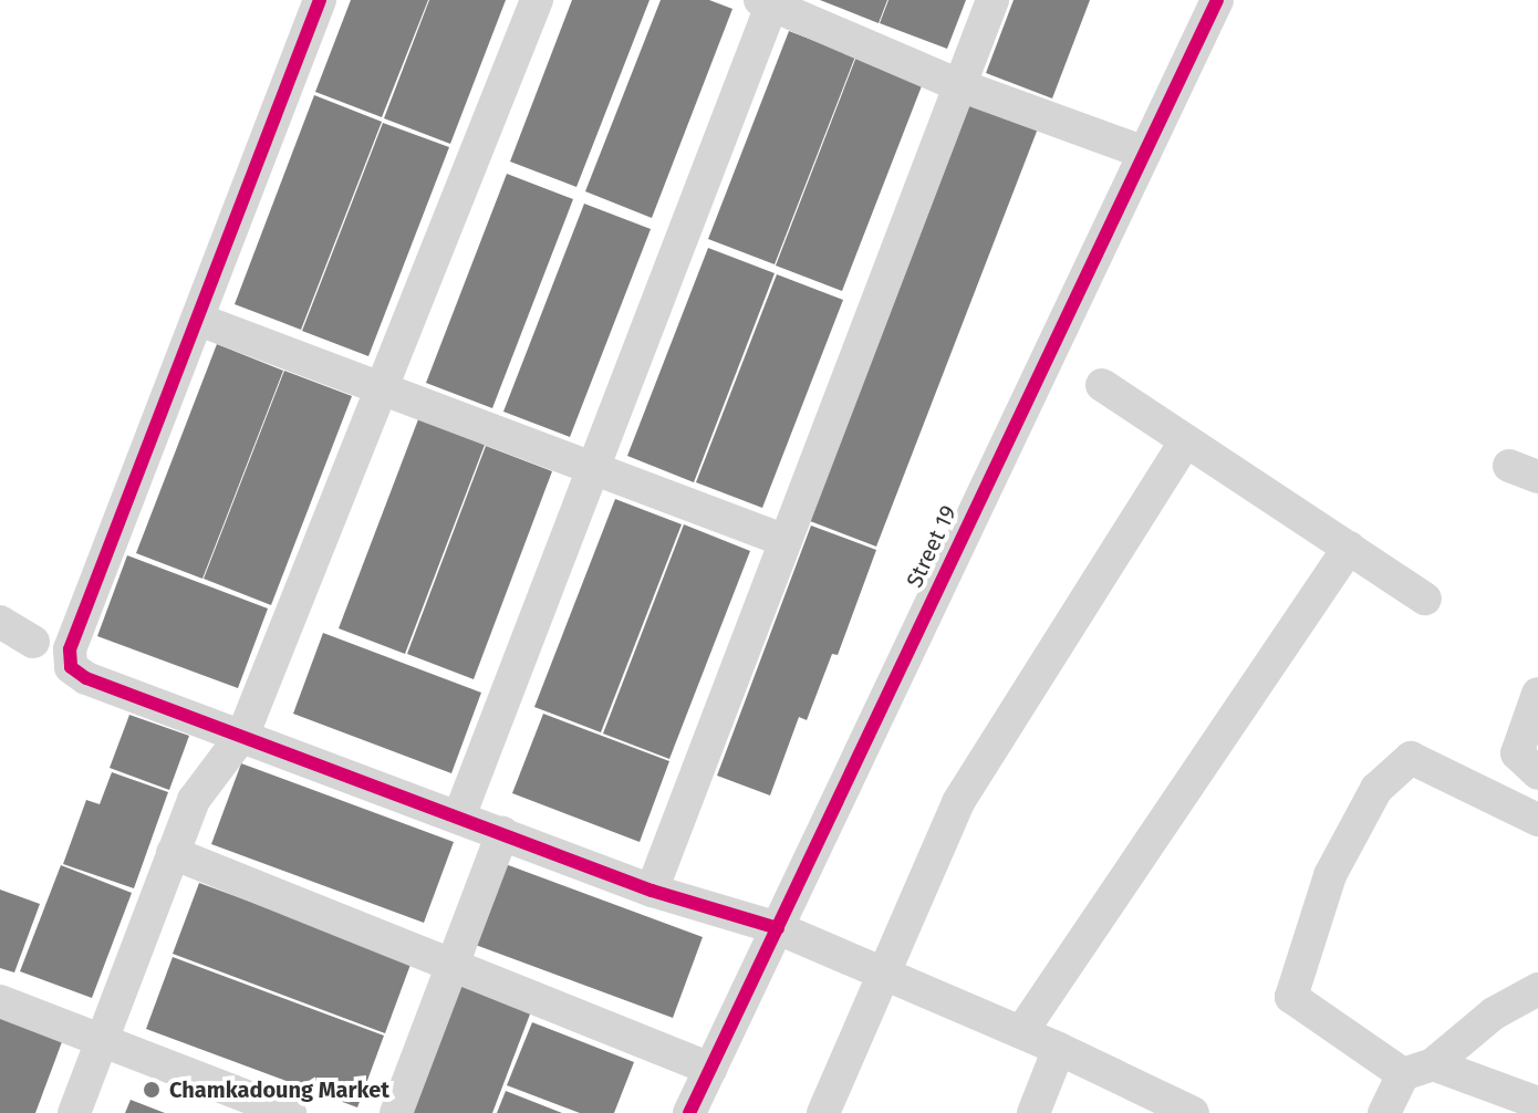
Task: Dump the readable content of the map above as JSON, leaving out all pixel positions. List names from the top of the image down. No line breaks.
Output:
{"streets":{"street":["Street 19"]},"places":["Chamkadoung Market"]}
